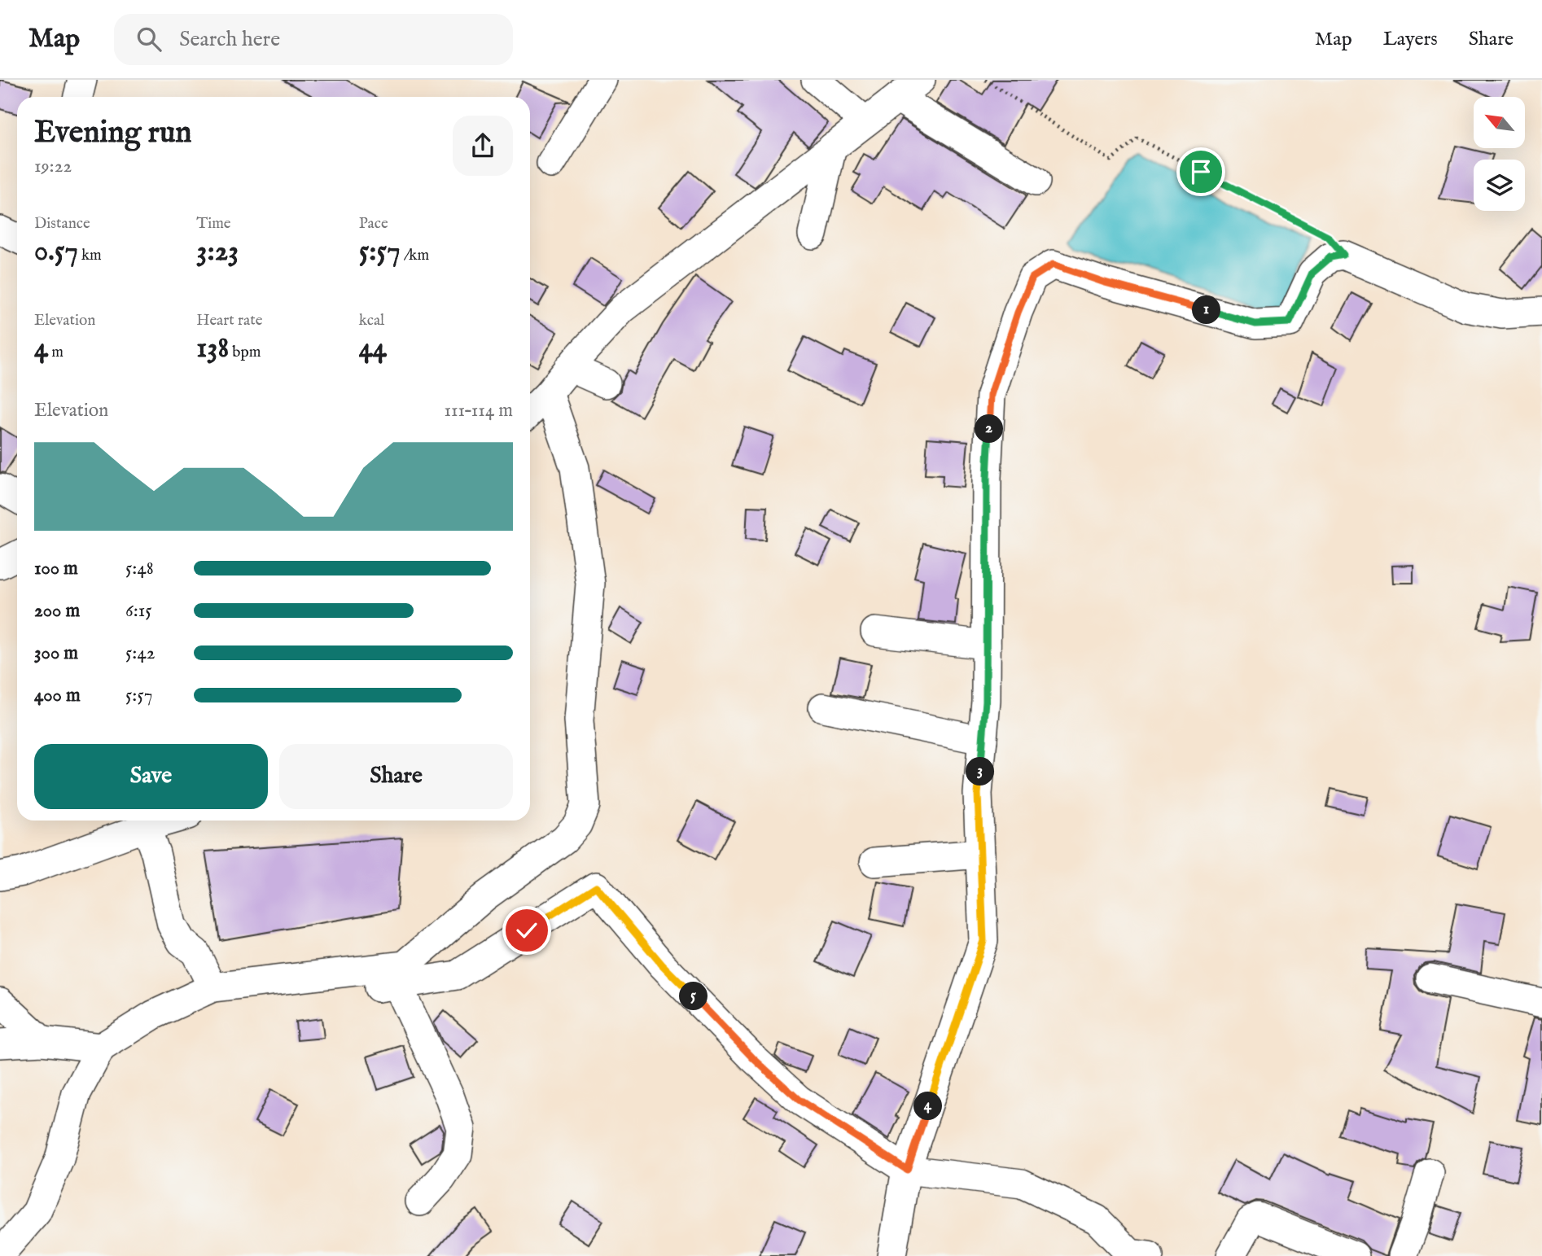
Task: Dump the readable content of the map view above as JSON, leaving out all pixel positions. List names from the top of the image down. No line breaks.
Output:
{"north":"top left","page":{"header":"Map","search":"Search here","nav":["Map","Layers","Share"],"heading":["Evening run","19:22"],"stats":[["Distance","0.57 km"],["Time","3:23"],["Pace","5:57 /km"],["Elevation","4 m"],["Heart rate","138 bpm"],["kcal","44"]],"pins":["1","2","3","5","4"],"chart":["Elevation","111–114 m"],"list":[{"name":"100 m","note":"5:48"},{"name":"200 m","note":"6:15"},{"name":"300 m","note":"5:42"},{"name":"400 m","note":"5:57"}],"buttons":["Save","Share"]}}
